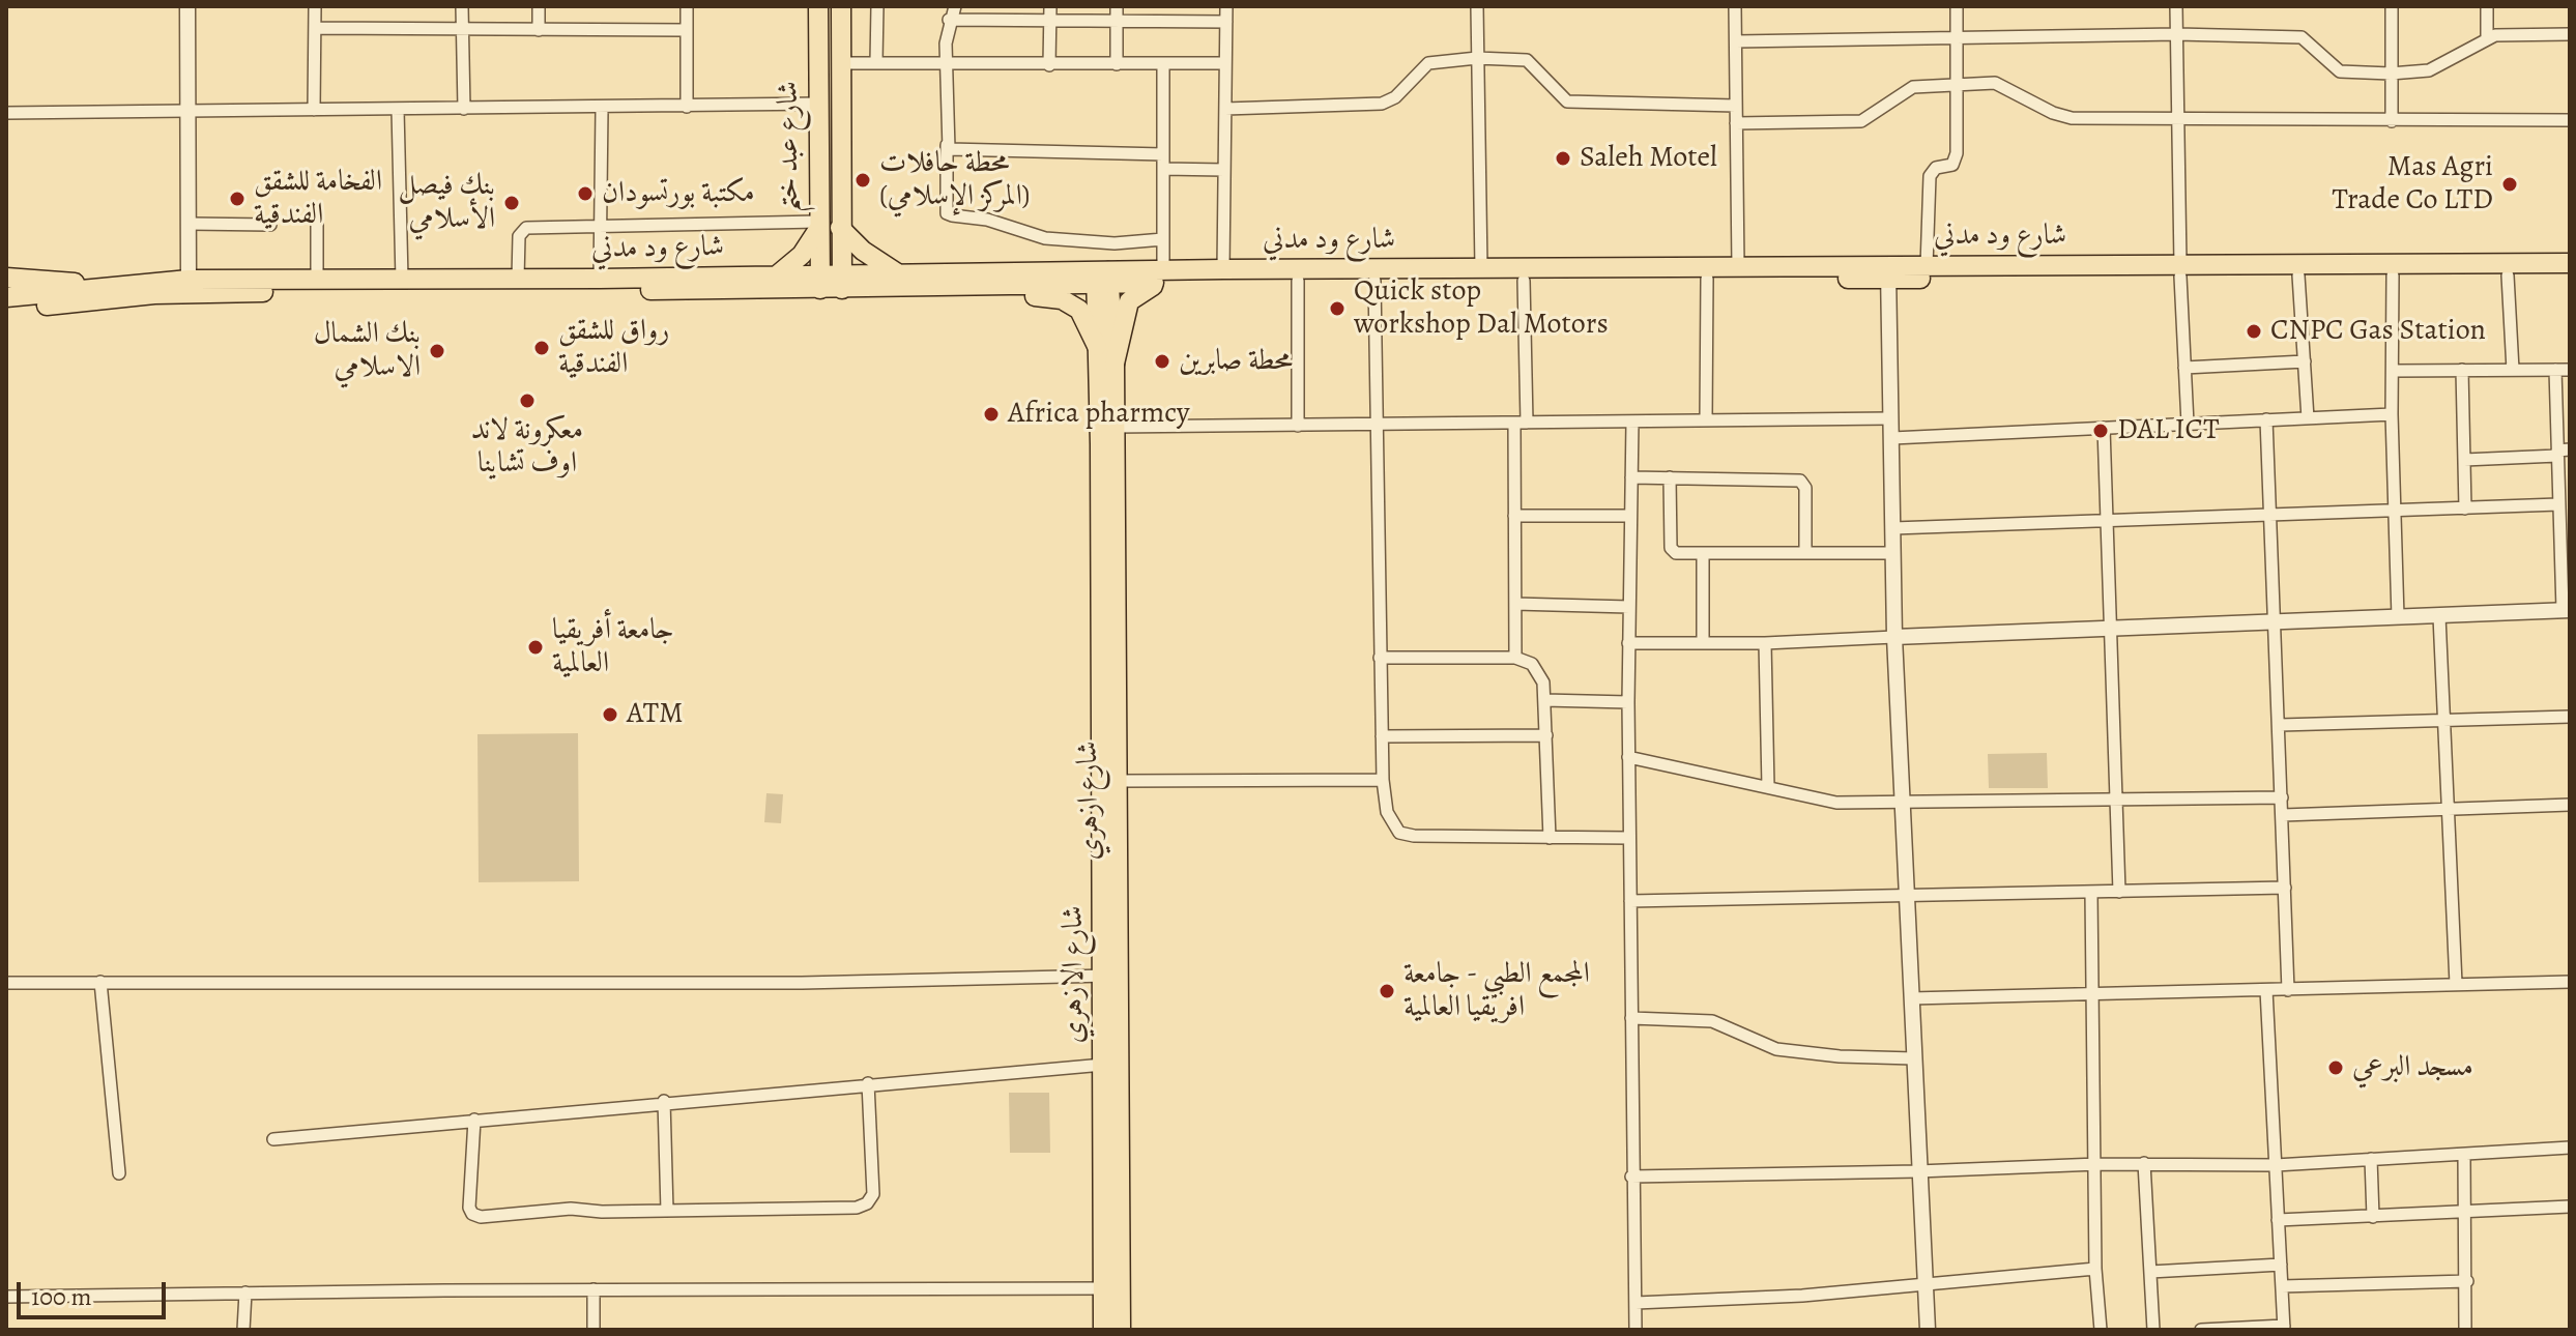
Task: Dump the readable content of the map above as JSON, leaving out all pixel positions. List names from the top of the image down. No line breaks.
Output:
{"streets":{"main road":["شارع عبد ختم","شارع ود مدني","شارع ازهري","شارع الازهري"]},"crossings":[["شارع عبد ختم","شارع ود مدني"],["شارع ود مدني","شارع ازهري"],["شارع ود مدني","شارع الازهري"],["شارع ازهري","شارع الازهري"]],"places":["Saleh Motel","محطة حافلات (المركز الإسلامي)","Mas Agri Trade Co LTD","مكتبة بورتسودان","الفخامة للشقق الفندقية","بنك فيصل الأسلامي","Quick stop workshop Dal Motors","CNPC Gas Station","رواق للشقق الفندقية","بنك الشمال الاسلامي","محطة صابرين","معكرونة لاند اوف تشاينا","Africa pharmcy","DAL ICT","جامعة أفريقيا العالمية","ATM","المجمع الطبي - جامعة افريقيا العالمية","مسجد البرعي"],"scale_bar":"100 m"}
